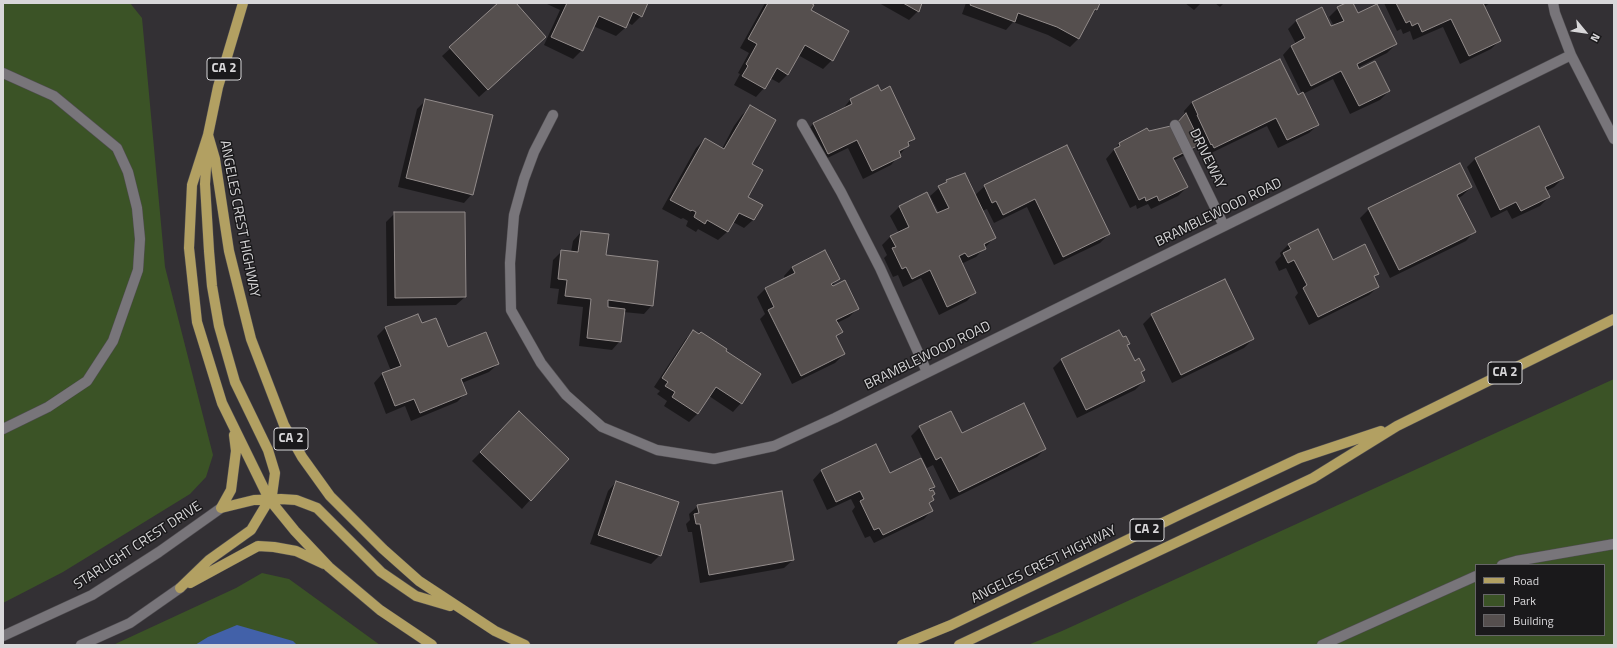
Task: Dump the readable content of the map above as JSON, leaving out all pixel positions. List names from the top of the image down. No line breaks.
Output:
{"streets":{"main road":["CA 2","ANGELES CREST HIGHWAY"],"street":["DRIVEWAY","BRAMBLEWOOD ROAD","STARLIGHT CREST DRIVE"]},"crossings":[["DRIVEWAY","BRAMBLEWOOD ROAD"]],"legend":["Road","Park","Building"],"north":"bottom right"}
